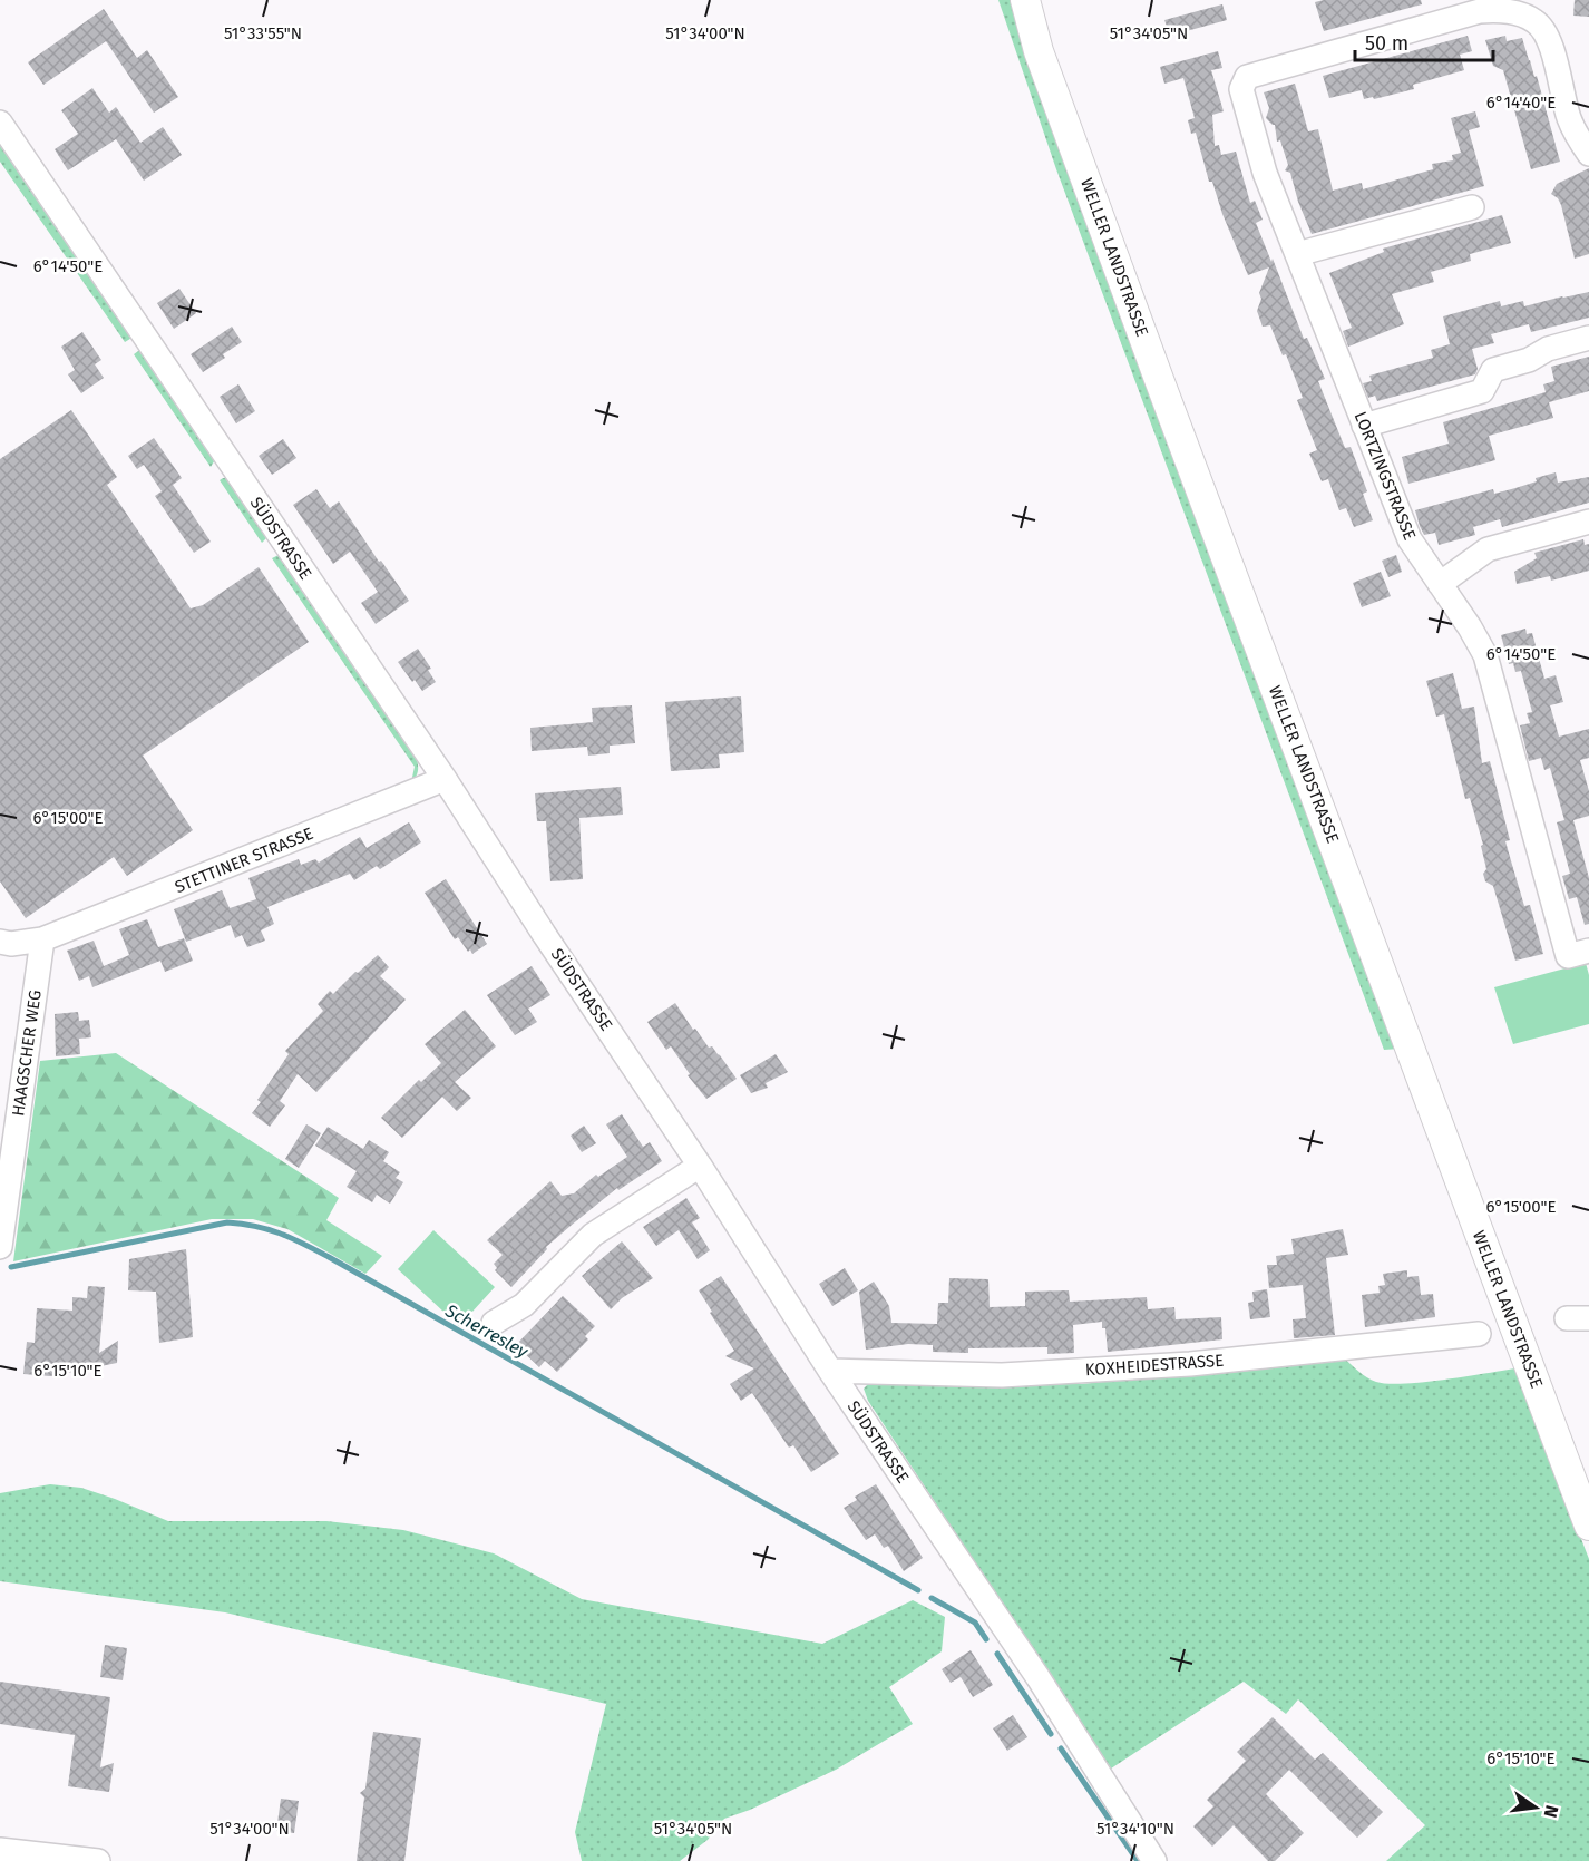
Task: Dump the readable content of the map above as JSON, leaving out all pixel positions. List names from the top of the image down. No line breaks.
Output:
{"streets":{"main road":["WELLER LANDSTRASSE"],"street":["LORTZINGSTRASSE","SÜDSTRASSE","STETTINER STRASSE","HAAGSCHER WEG","KOXHEIDESTRASSE"]},"crossings":[["SÜDSTRASSE","STETTINER STRASSE"],["SÜDSTRASSE","KOXHEIDESTRASSE"],["STETTINER STRASSE","HAAGSCHER WEG"]],"water":["Scherresley"],"scale_bar":"50 m","north":"right","coordinates":["51°33'55\"N","51°34'00\"N","51°34'05\"N","6°14'40\"E","6°14'50\"E","6°15'00\"E","6°15'10\"E","51°34'10\"N"]}
